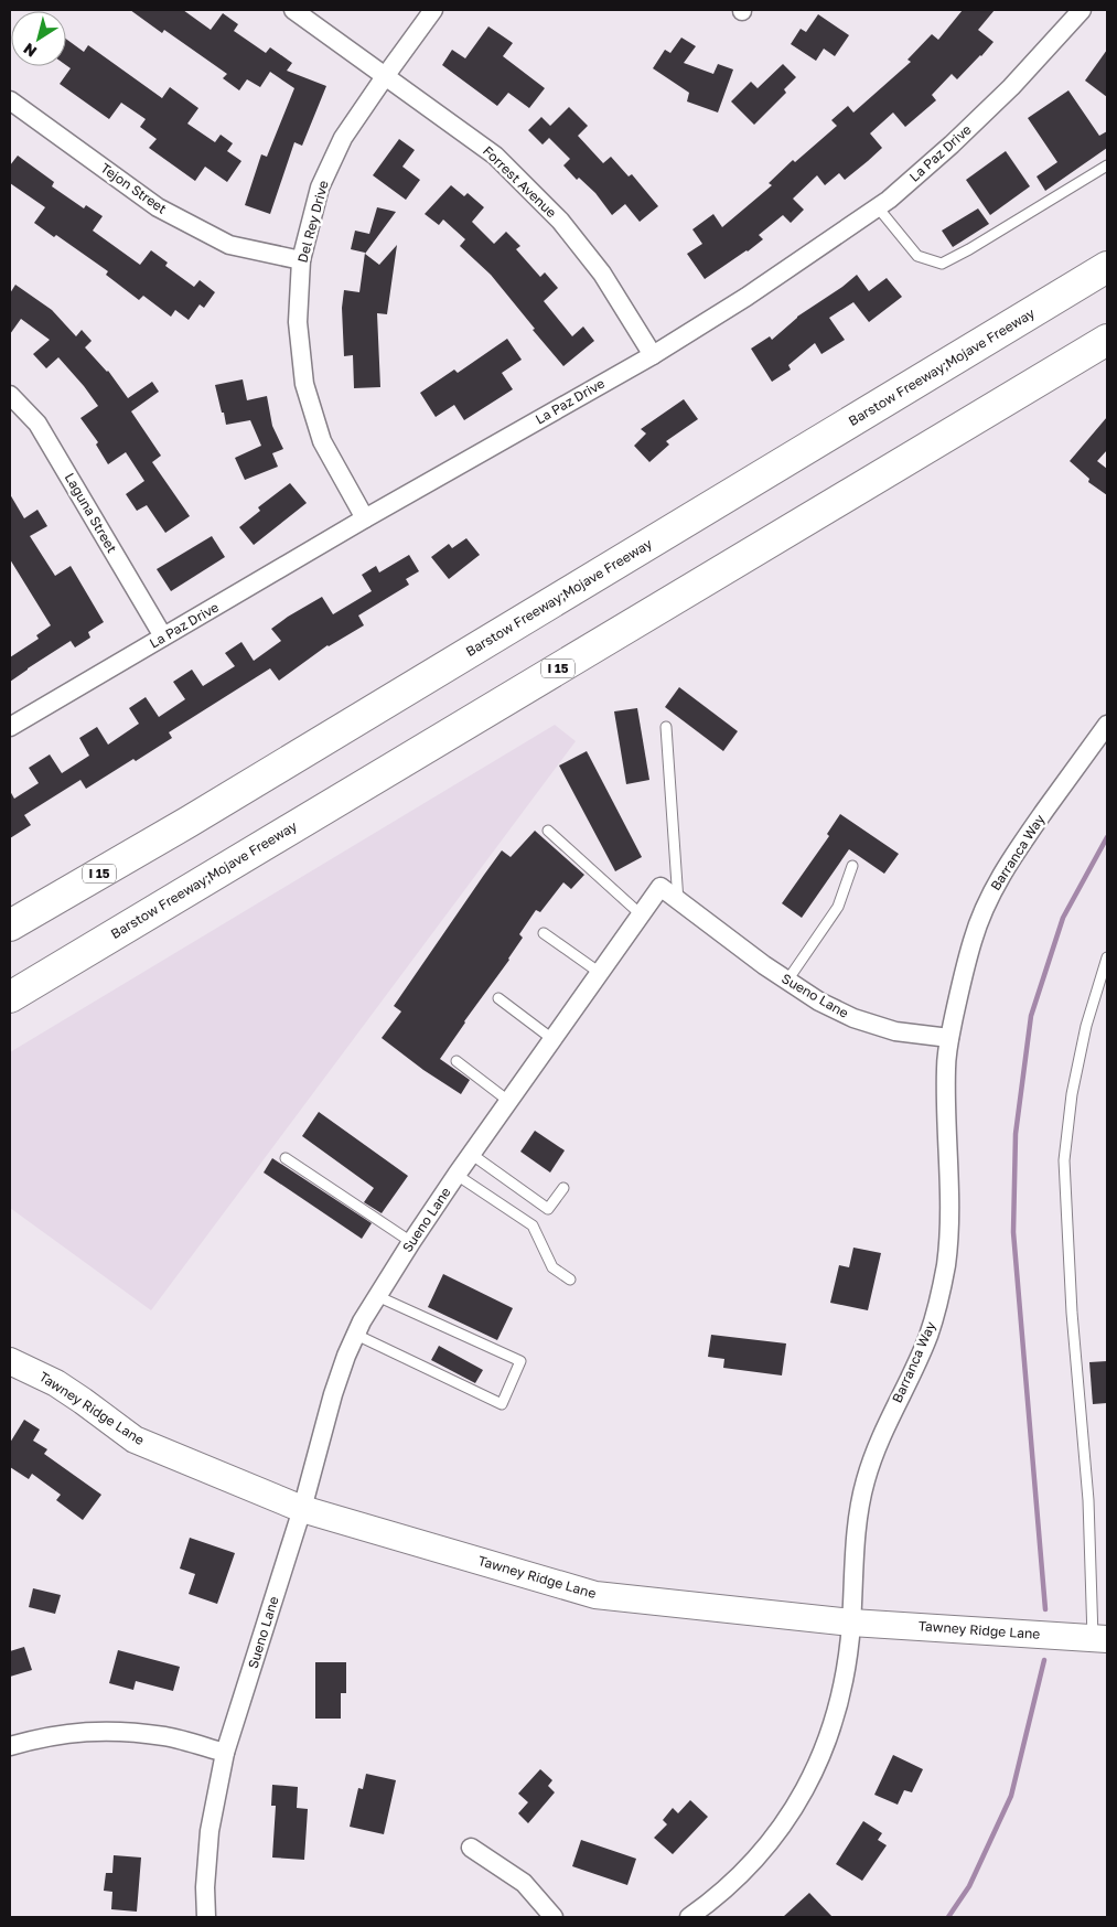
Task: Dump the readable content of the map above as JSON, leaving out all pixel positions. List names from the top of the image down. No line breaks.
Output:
{"streets":{"highway":["Barstow Freeway;Mojave Freeway","I 15"],"street":["La Paz Drive","Forrest Avenue","Tejon Street","Del Rey Drive","Laguna Street","Barranca Way","Sueno Lane","Tawney Ridge Lane"]},"crossings":[["La Paz Drive","Forrest Avenue"],["La Paz Drive","Del Rey Drive"],["La Paz Drive","Laguna Street"],["Forrest Avenue","Del Rey Drive"],["Tejon Street","Del Rey Drive"],["Barranca Way","Sueno Lane"],["Barranca Way","Tawney Ridge Lane"],["Sueno Lane","Tawney Ridge Lane"]],"north":"bottom left"}
